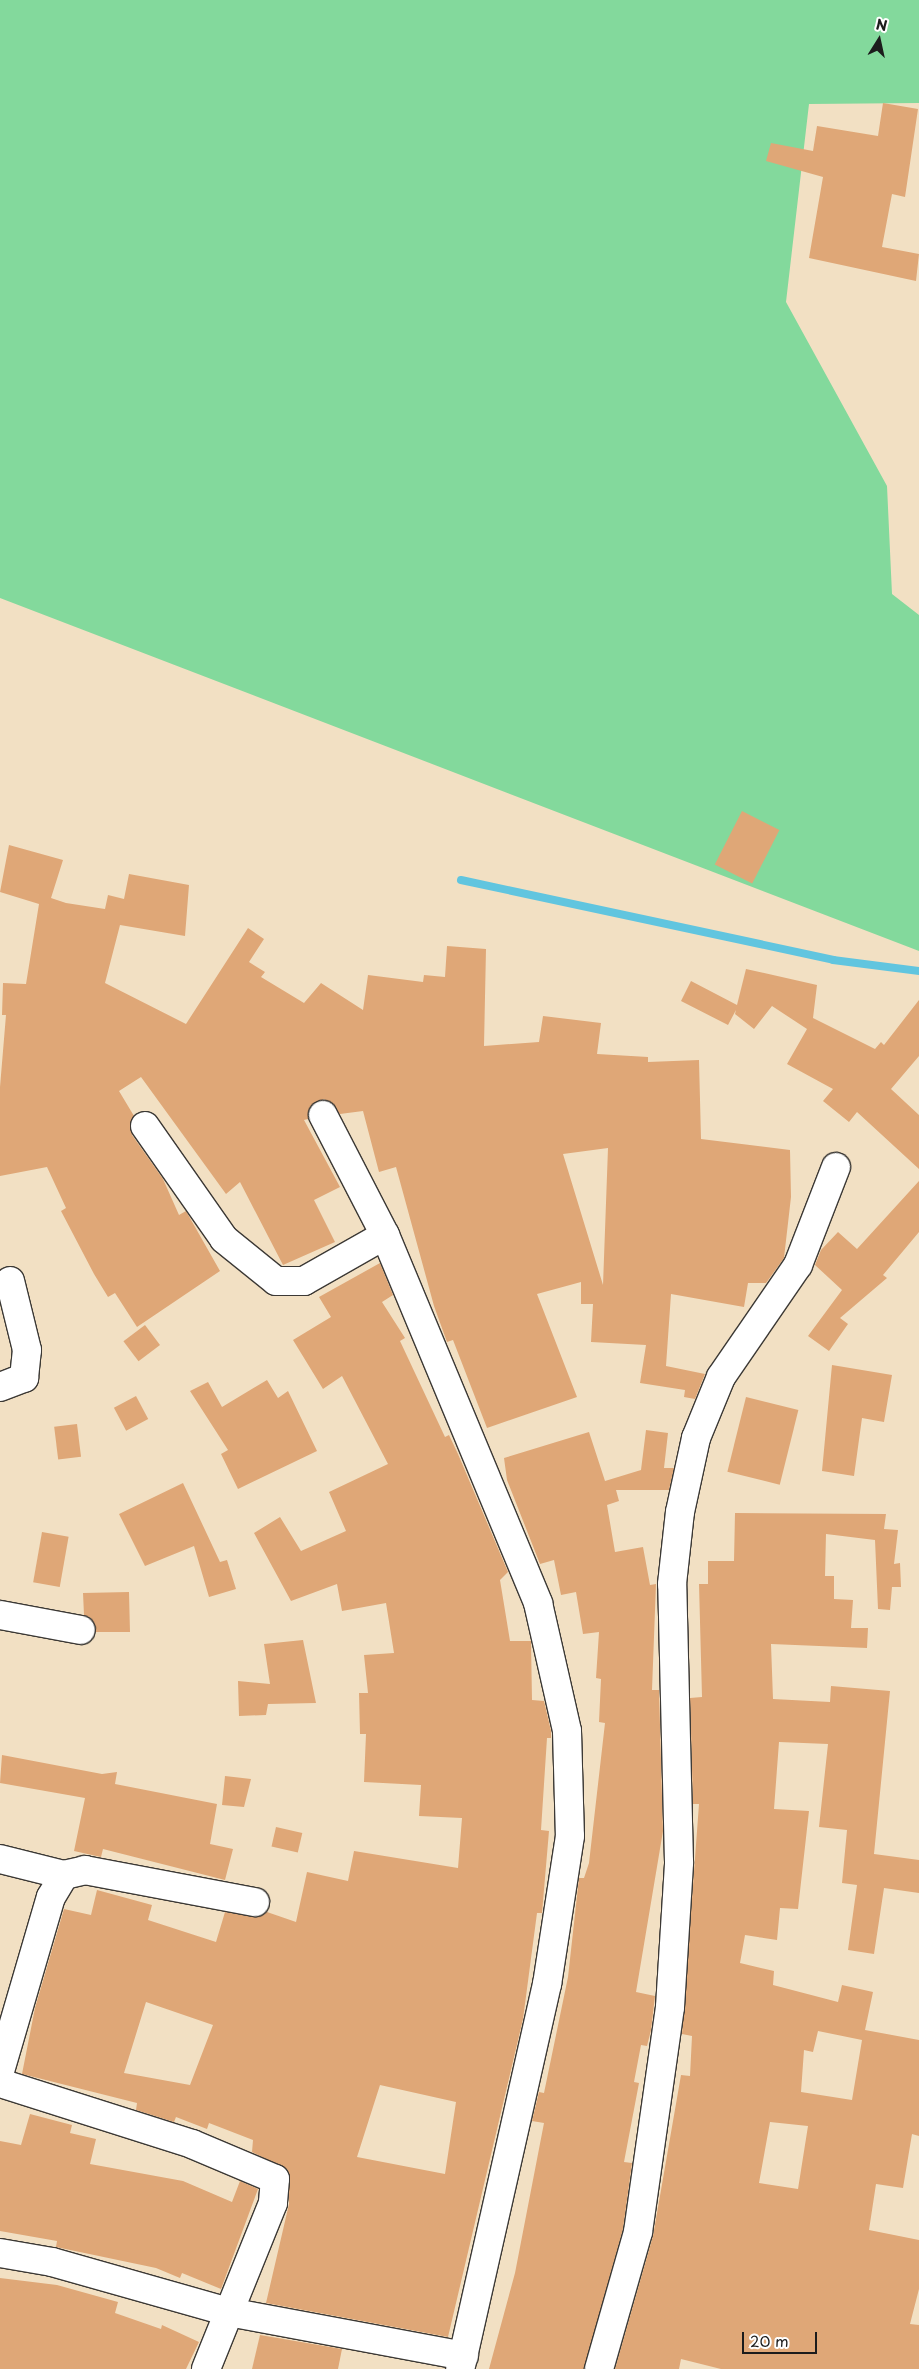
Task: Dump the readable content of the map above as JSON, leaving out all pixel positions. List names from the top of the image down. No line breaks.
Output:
{"scale_bar":"20 m","north":"top"}
